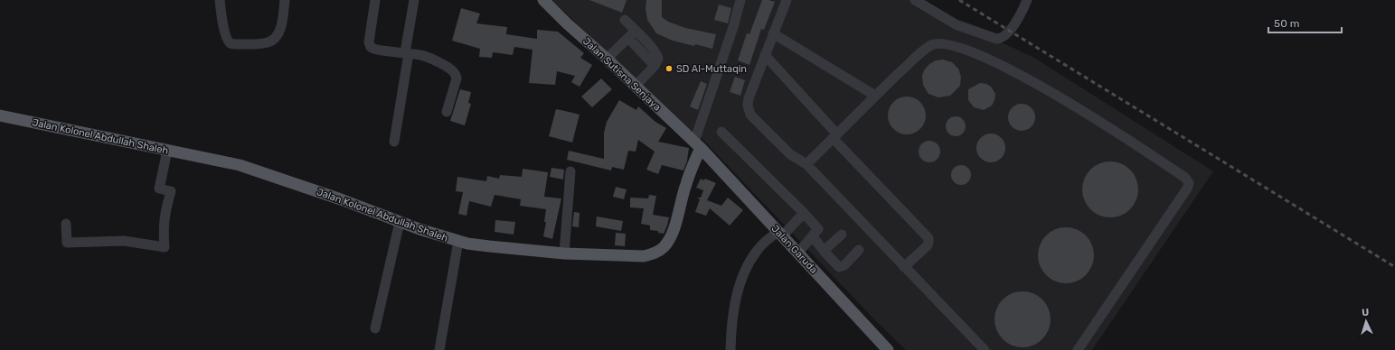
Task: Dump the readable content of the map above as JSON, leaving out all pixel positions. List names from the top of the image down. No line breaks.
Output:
{"streets":{"main road":["Jalan Sutisna Senjaya","Jalan Kolonel Abdullah Shaleh","Jalan Garuda"]},"crossings":[["Jalan Sutisna Senjaya","Jalan Kolonel Abdullah Shaleh"],["Jalan Sutisna Senjaya","Jalan Garuda"],["Jalan Kolonel Abdullah Shaleh","Jalan Garuda"]],"places":["SD Al-Muttaqin"],"scale_bar":"50 m","north":"top"}
